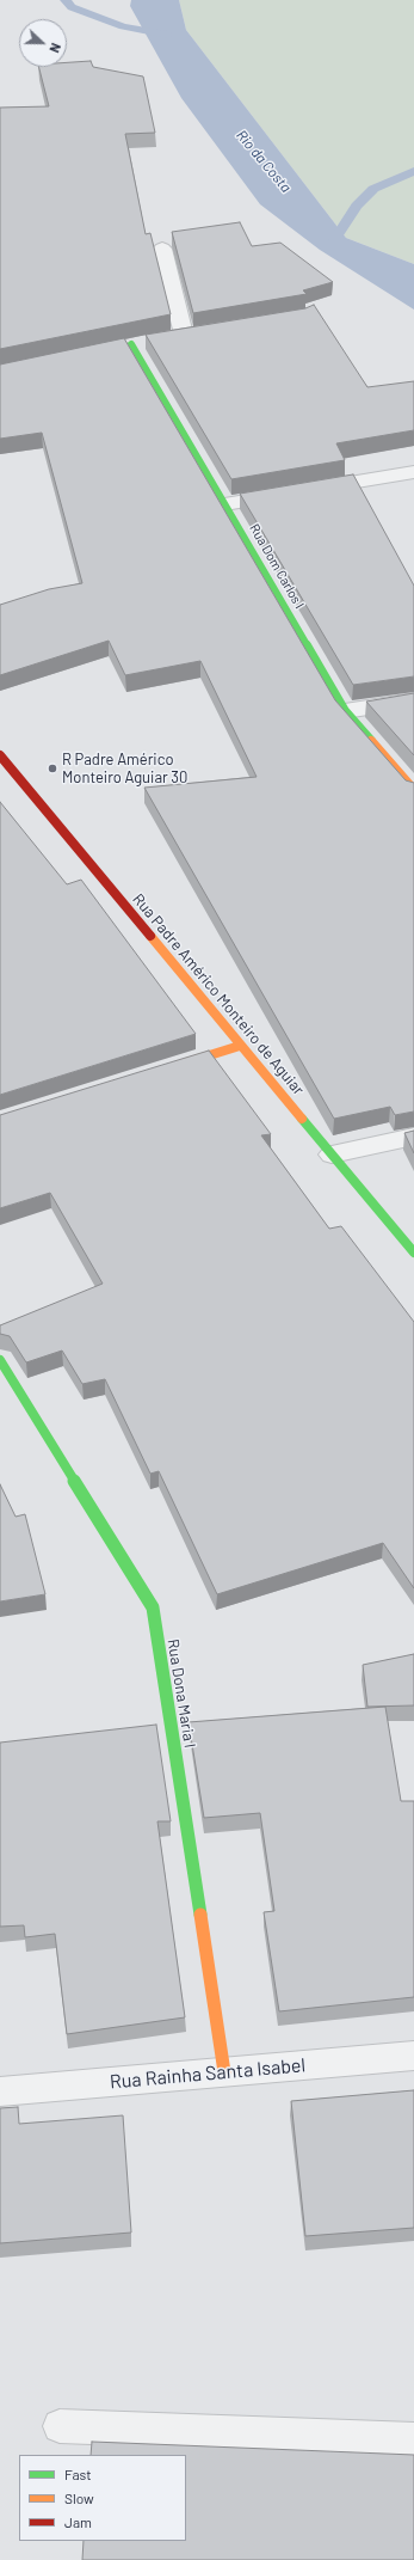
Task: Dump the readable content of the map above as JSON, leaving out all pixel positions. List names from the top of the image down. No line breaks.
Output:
{"streets":{"street":["Rua Dom Carlos I","Rua Padre Américo Monteiro de Aguiar","Rua Dona Maria I","Rua Rainha Santa Isabel"]},"crossings":[["Rua Dona Maria I","Rua Rainha Santa Isabel"]],"water":["Rio da Costa"],"places":["R Padre Américo Monteiro Aguiar 30"],"legend":["Fast","Slow","Jam"],"north":"right"}
